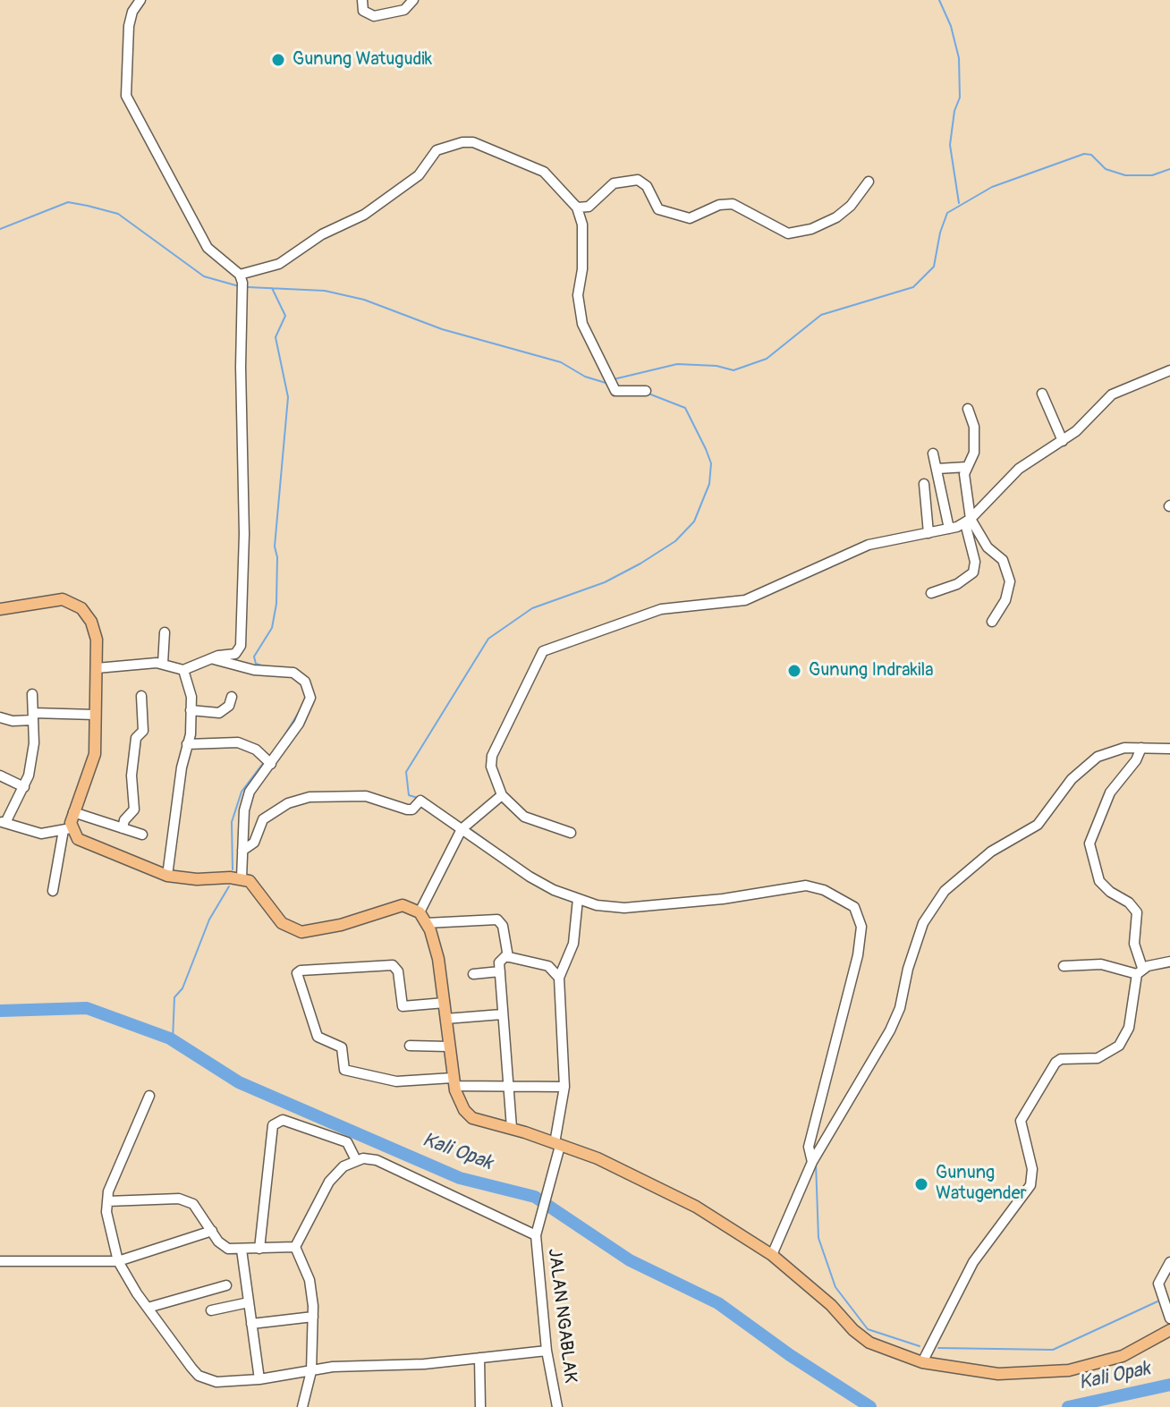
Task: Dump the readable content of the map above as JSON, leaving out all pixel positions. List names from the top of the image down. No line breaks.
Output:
{"streets":{"street":["JALAN NGABLAK"]},"water":["Kali Opak"],"places":["Gunung Watugudik","Gunung Indrakila","Gunung Watugender"]}
